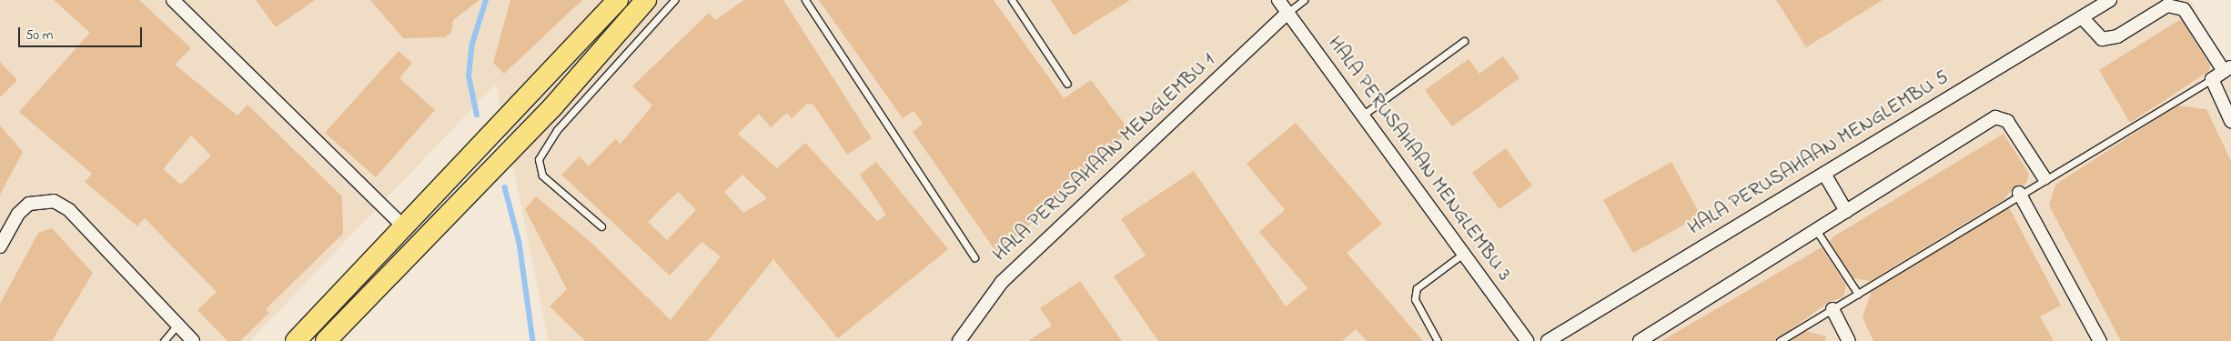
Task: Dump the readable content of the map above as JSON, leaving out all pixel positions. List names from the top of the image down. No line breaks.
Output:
{"streets":{"street":["HALA PERUSAHAAN MENGLEMBU 5","HALA PERUSAHAAN MENGLEMBU 1","HALA PERUSAHAAN MENGLEMBU 3"]},"crossings":[["HALA PERUSAHAAN MENGLEMBU 1","HALA PERUSAHAAN MENGLEMBU 3"]],"scale_bar":"50 m"}
